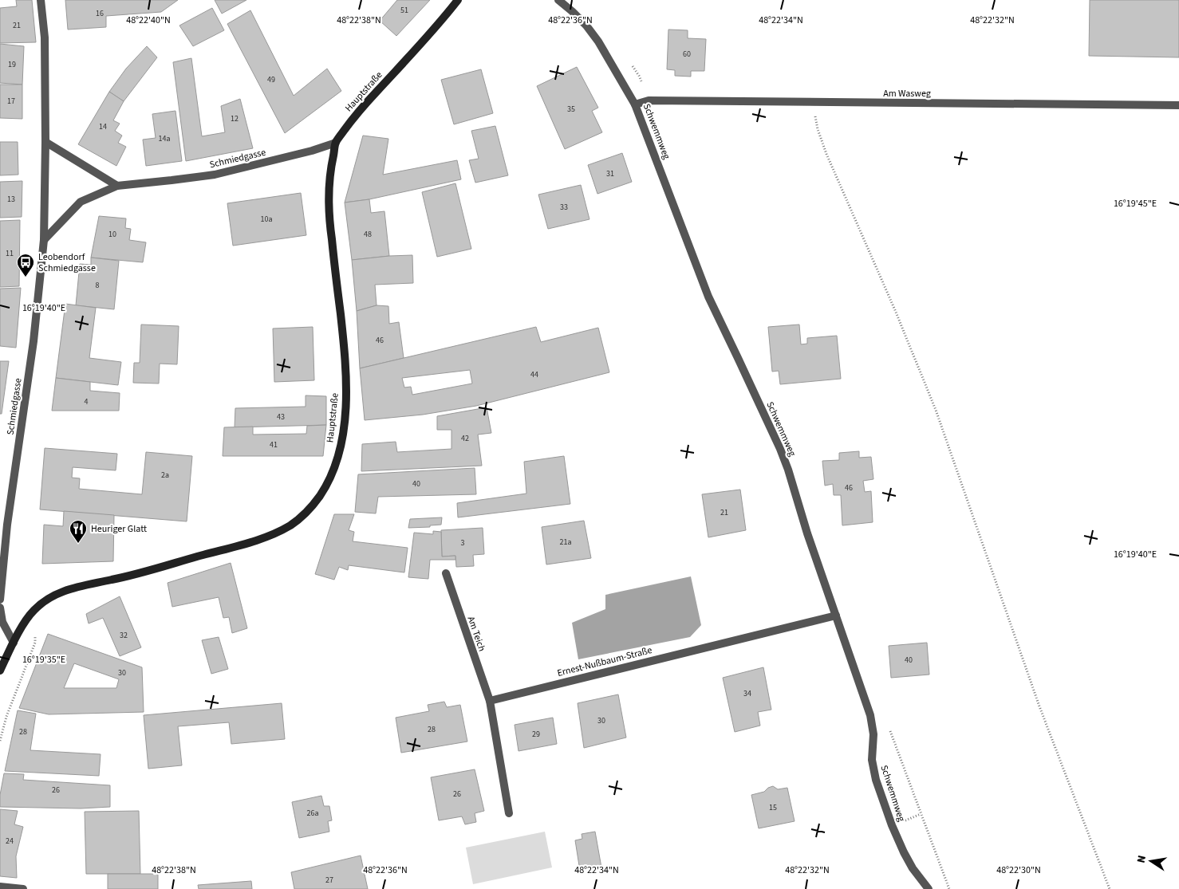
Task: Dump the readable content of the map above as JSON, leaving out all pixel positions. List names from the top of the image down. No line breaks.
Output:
{"streets":{"street":["Hauptstraße","Am Wasweg","Schwemmweg","Schmiedgasse","Am Teich","Ernest-Nußbaum-Straße"]},"crossings":[["Hauptstraße","Schmiedgasse"],["Am Wasweg","Schwemmweg"],["Schwemmweg","Ernest-Nußbaum-Straße"],["Am Teich","Ernest-Nußbaum-Straße"]],"places":{"bus stop":["Leobendorf Schmiedgasse"],"restaurant":["Heuriger Glatt"]},"house_numbers":["51","16","21","60","19","49","17","35","12","14","14a","31","13","33","10a","10","48","11","8","46","44","4","43","42","41","2a","40","46","21","21a","3","32","40","30","34","30","28","28","29","26","26","15","26a","24","27"],"north":"left","coordinates":["48°22'40\"N","48°22'38\"N","48°22'36\"N","48°22'34\"N","48°22'32\"N","16°19'45\"E","16°19'40\"E","16°19'35\"E","48°22'30\"N"]}
